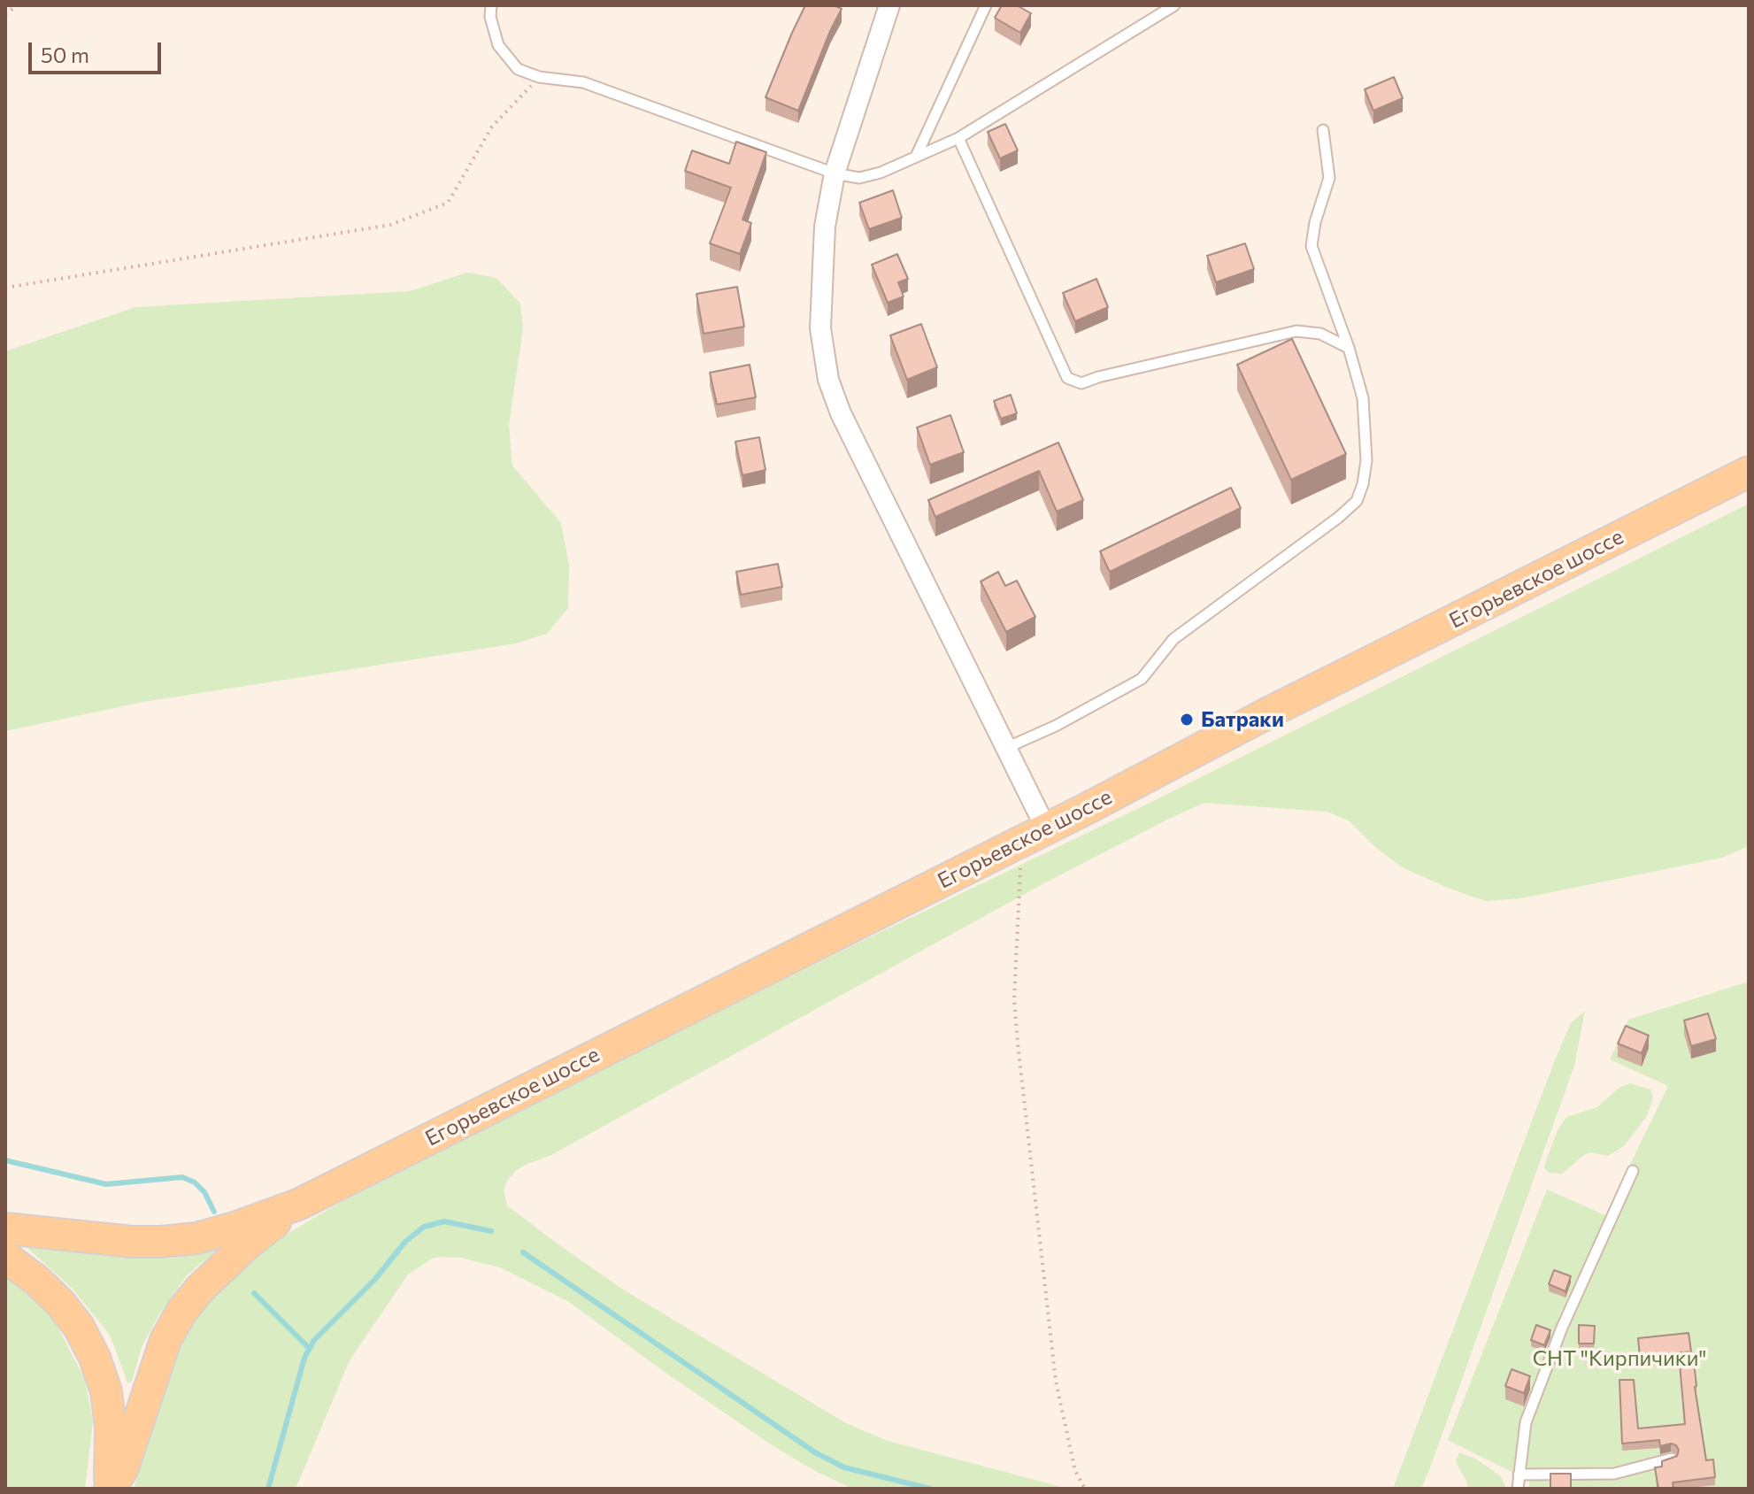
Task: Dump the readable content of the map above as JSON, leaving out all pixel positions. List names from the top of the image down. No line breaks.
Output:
{"streets":{"main road":["Егорьевское шоссе"]},"parks":["СНТ \"Кирпичики\""],"places":["Батраки"],"scale_bar":"50 m"}
